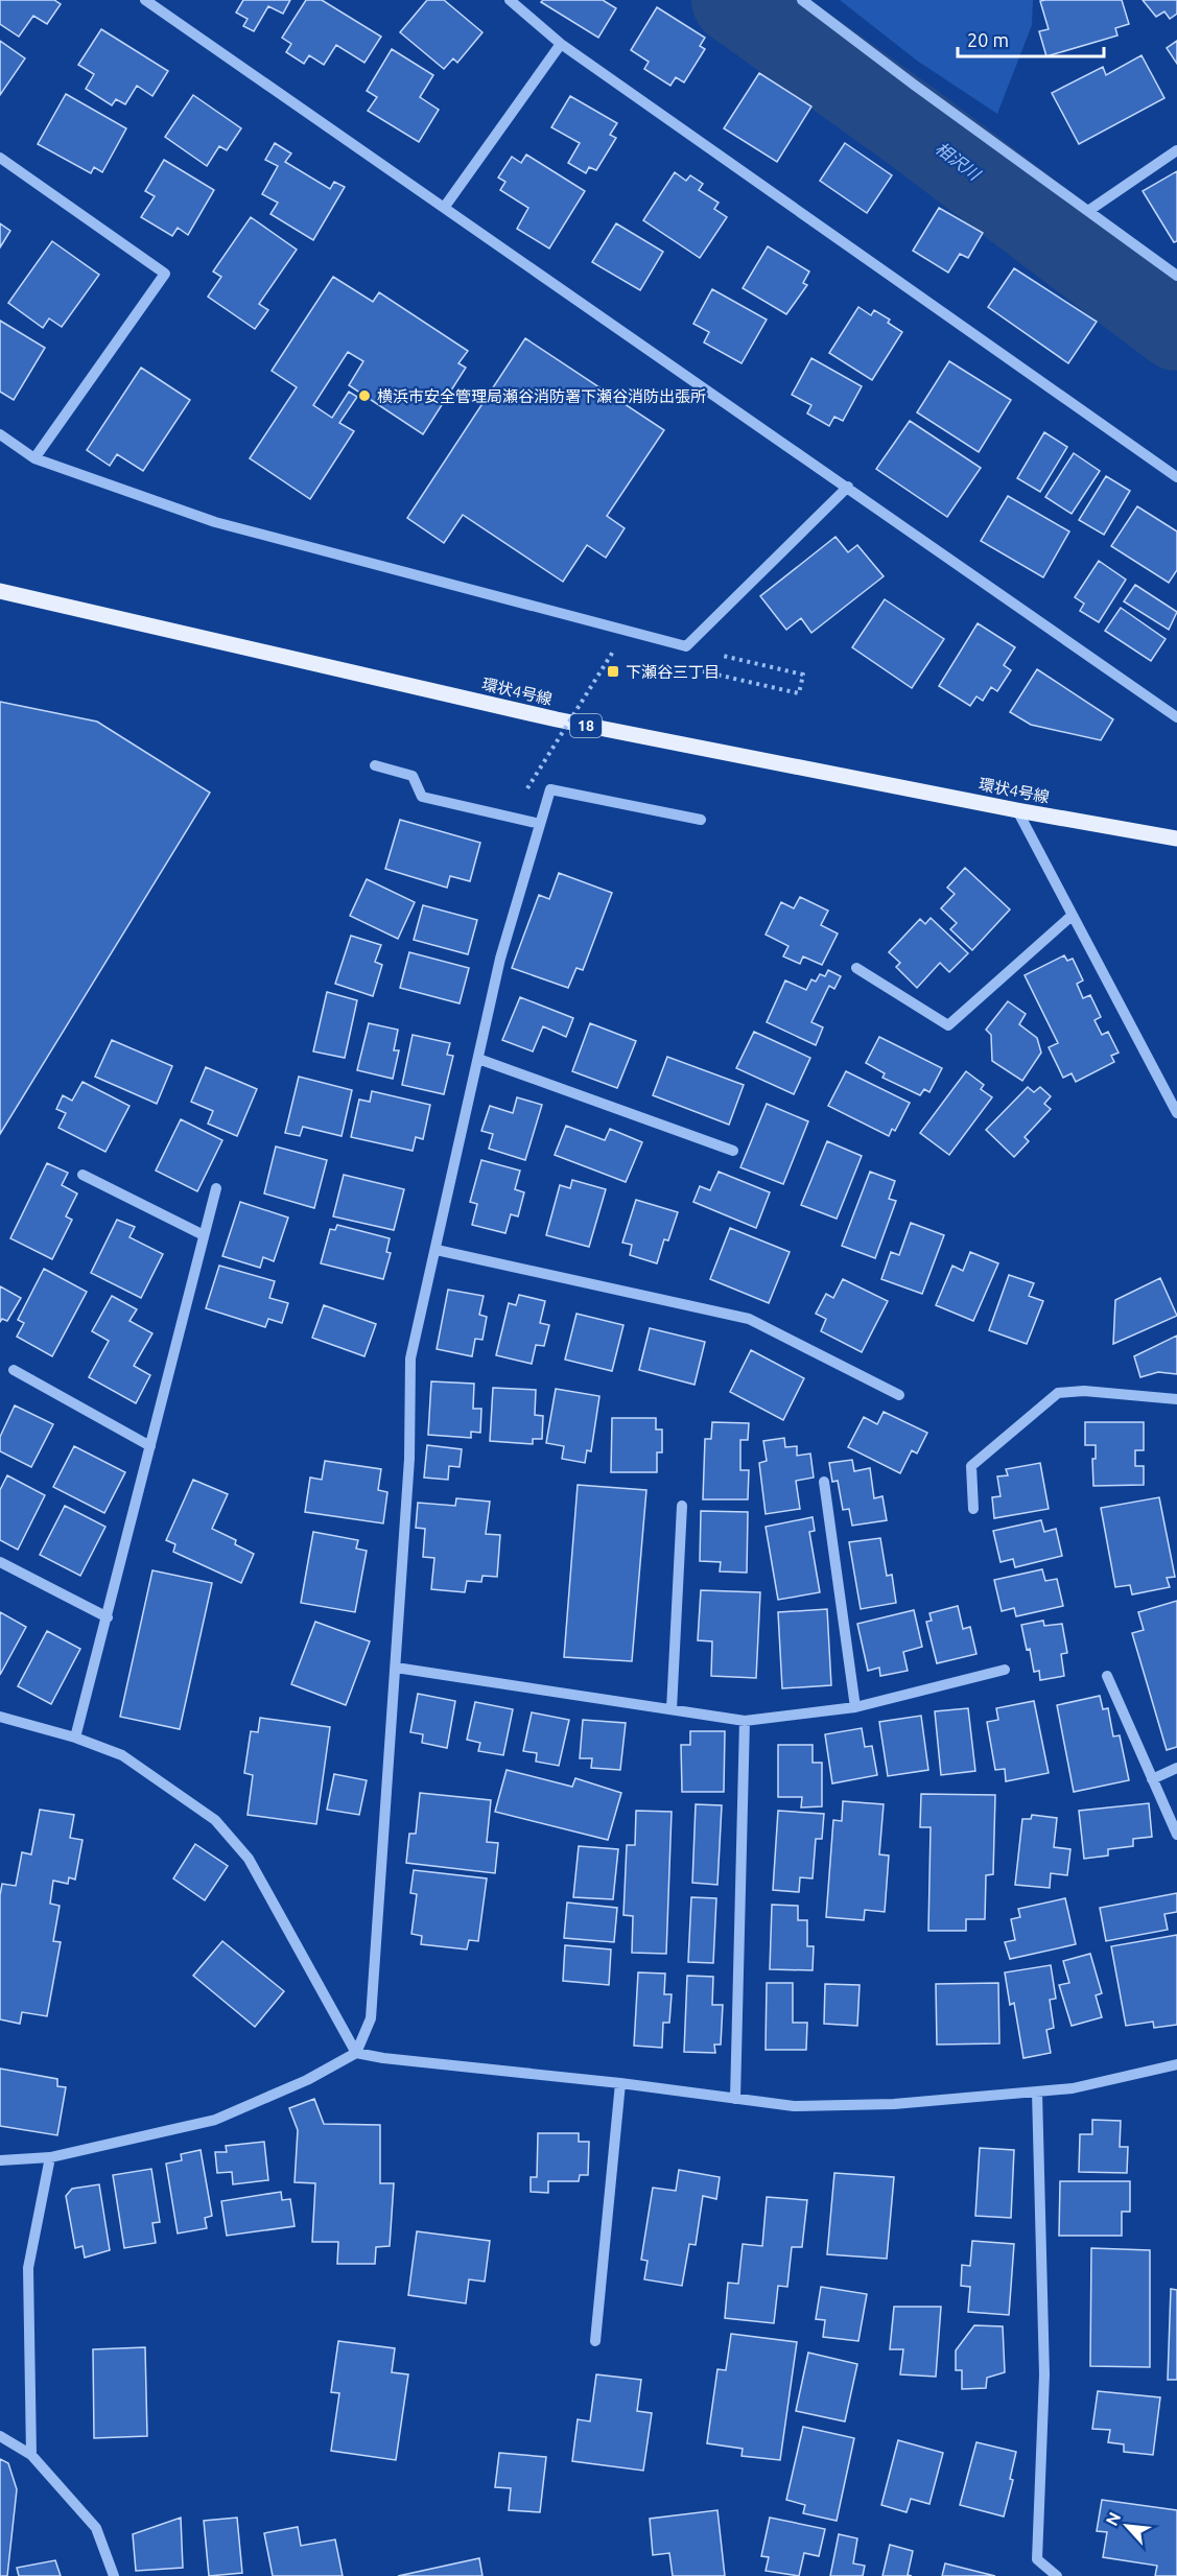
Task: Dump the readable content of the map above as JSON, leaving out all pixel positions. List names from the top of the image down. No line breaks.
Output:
{"streets":{"main road":["環状4号線","18"]},"water":["相沢川"],"places":{"other":["横浜市安全管理局瀬谷消防署下瀬谷消防出張所"],"transit":["下瀬谷三丁目"]},"scale_bar":"20 m","north":"top left"}
